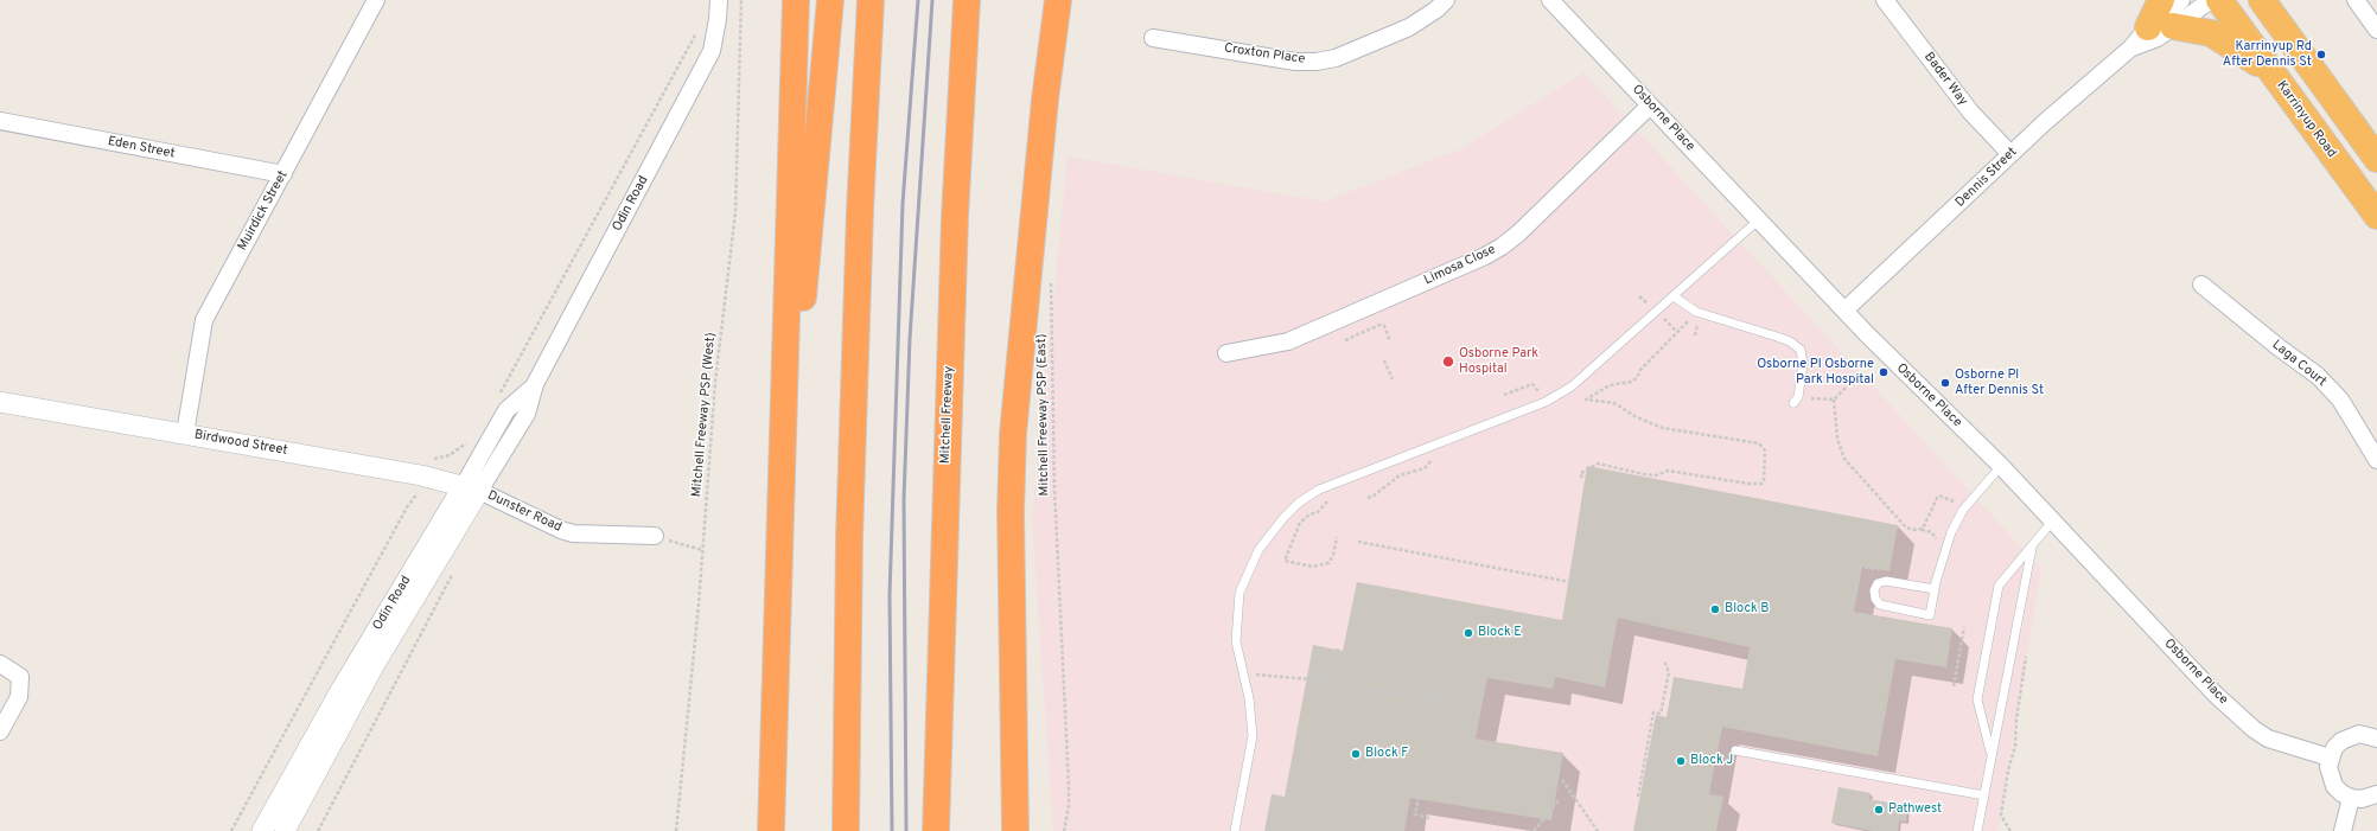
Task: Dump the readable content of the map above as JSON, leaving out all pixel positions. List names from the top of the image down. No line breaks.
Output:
{"streets":{"highway":["Karrinyup Road","Mitchell Freeway"],"street":["Croxton Place","Bader Way","Osborne Place","Eden Street","Dennis Street","Odin Road","Muirdick Street","Limosa Close","Laga Court","Birdwood Street","Dunster Road"],"path":["Mitchell Freeway PSP (West)","Mitchell Freeway PSP (East)"]},"crossings":[["Bader Way","Dennis Street"],["Osborne Place","Dennis Street"],["Osborne Place","Limosa Close"],["Eden Street","Muirdick Street"],["Odin Road","Birdwood Street"],["Odin Road","Dunster Road"],["Muirdick Street","Birdwood Street"],["Birdwood Street","Dunster Road"]],"places":["Karrinyup Rd After Dennis St","Osborne Park Hospital","Osborne Pl Osborne Park Hospital","Osborne Pl After Dennis St","Block B","Block E","Block F","Block J","Pathwest"]}
